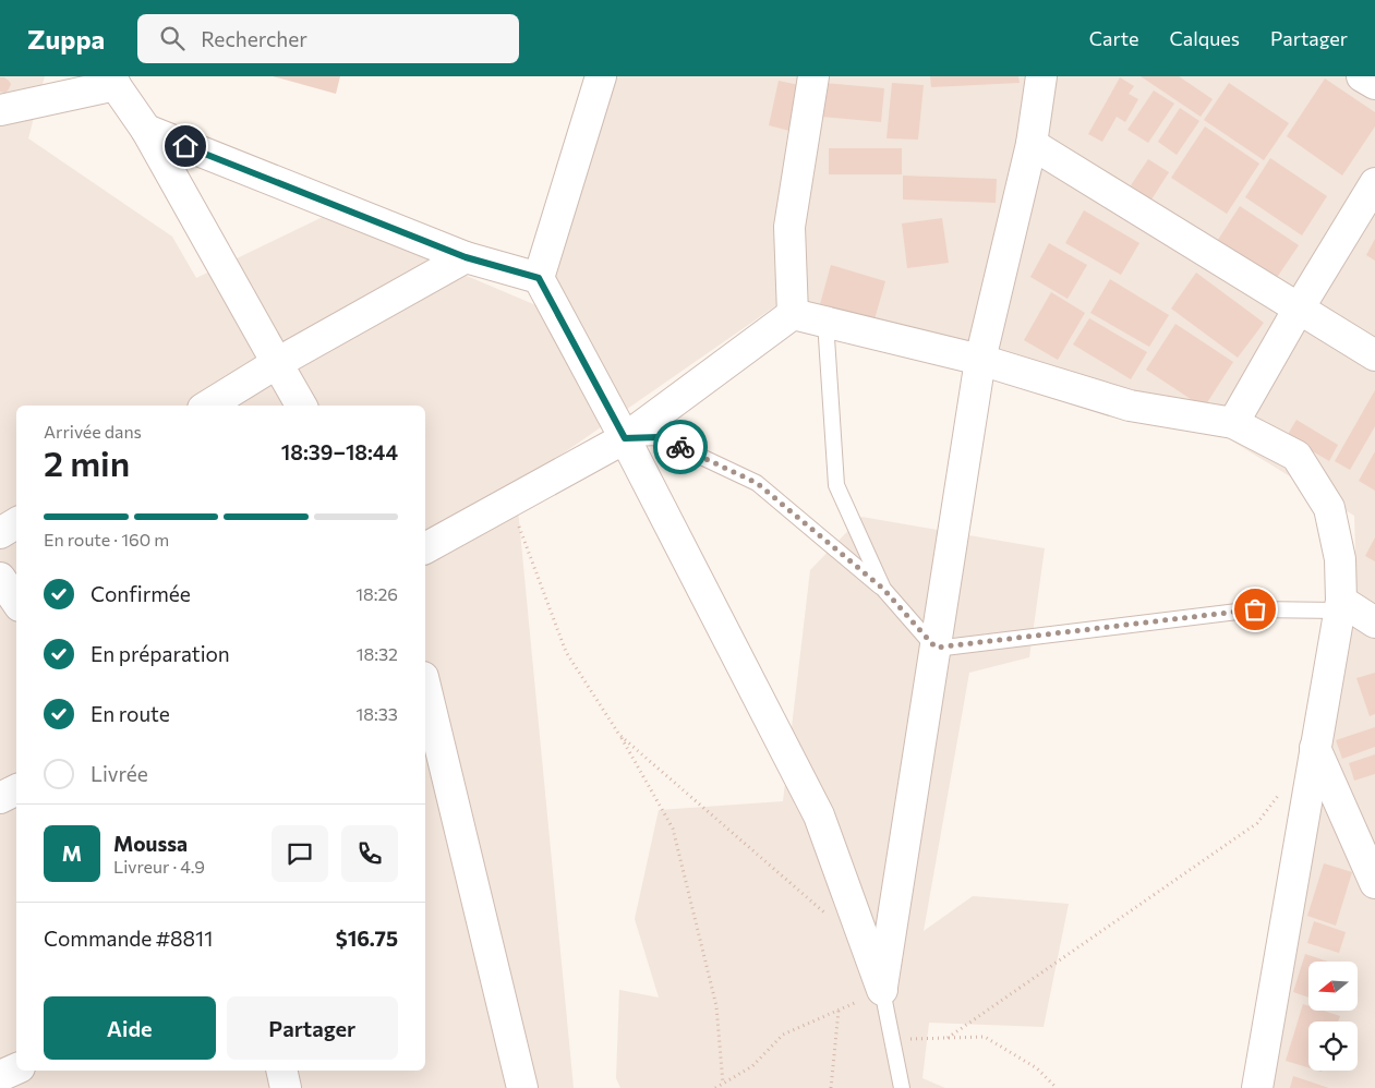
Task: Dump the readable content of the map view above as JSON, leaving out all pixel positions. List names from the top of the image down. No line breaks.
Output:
{"north":"left","page":{"header":"Zuppa","search":"Rechercher","nav":["Carte","Calques","Partager"],"heading":["2 min","Arrivée dans","18:39–18:44"],"panel":["Moussa","Livreur · 4.9","Commande #8811","$16.75"],"bar":"En route · 160 m","list":[["Confirmée","18:26"],["En préparation","18:32"],["En route","18:33"],"Livrée"],"round":"M","buttons":["Aide","Partager"]}}
